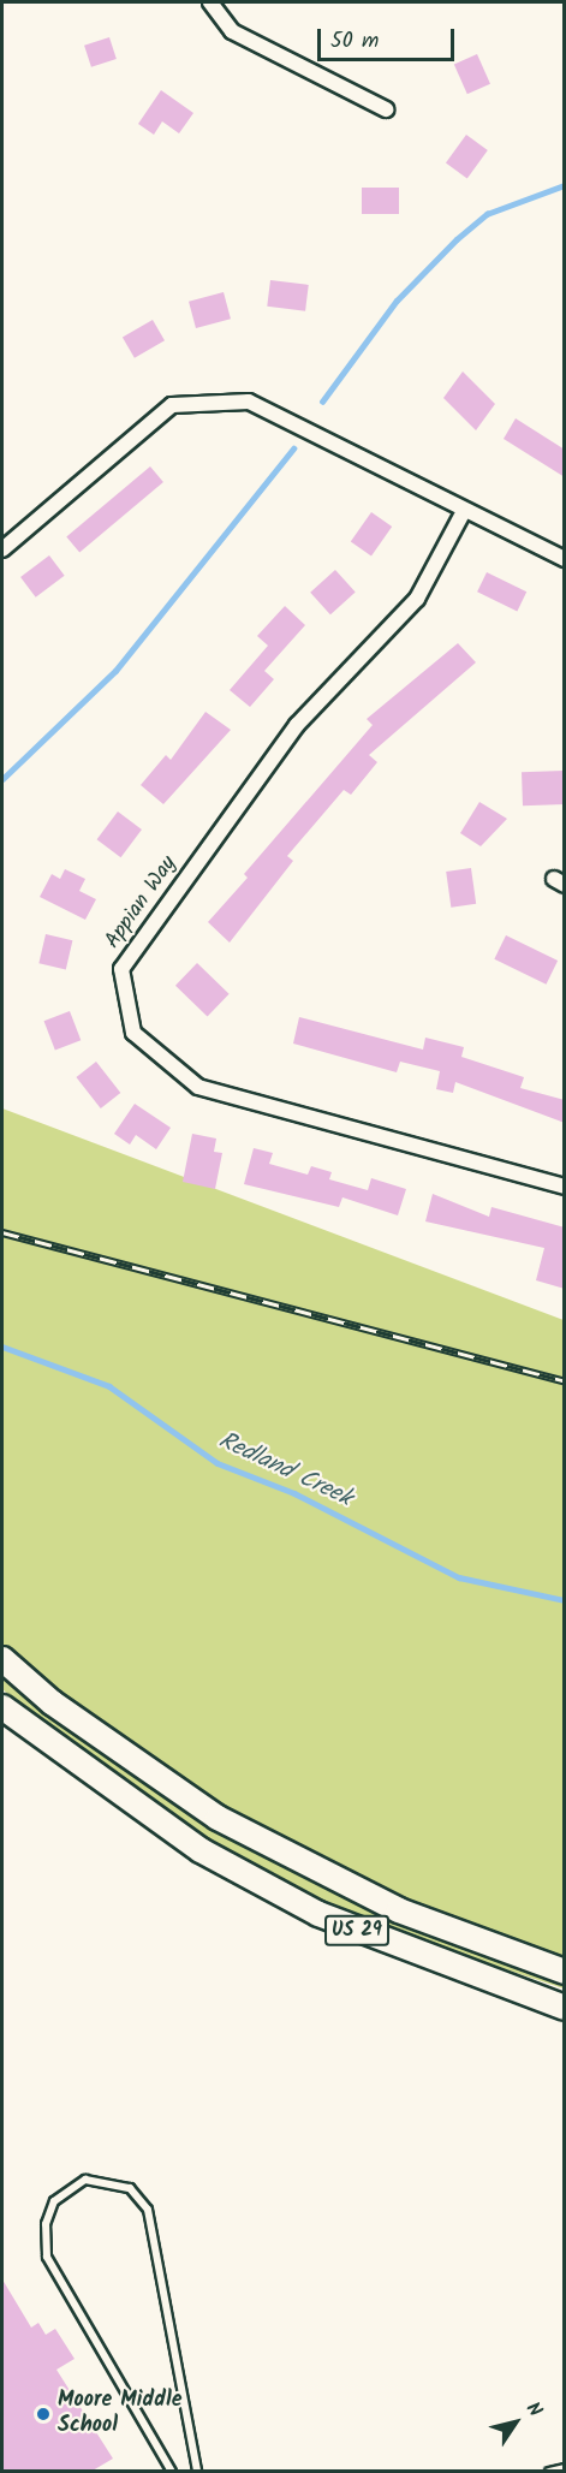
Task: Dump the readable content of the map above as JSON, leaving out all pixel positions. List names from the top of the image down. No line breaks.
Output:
{"streets":{"main road":["US 29"],"street":["Appian Way"]},"water":["Redland Creek"],"places":["Moore Middle School"],"scale_bar":"50 m","north":"top right"}
